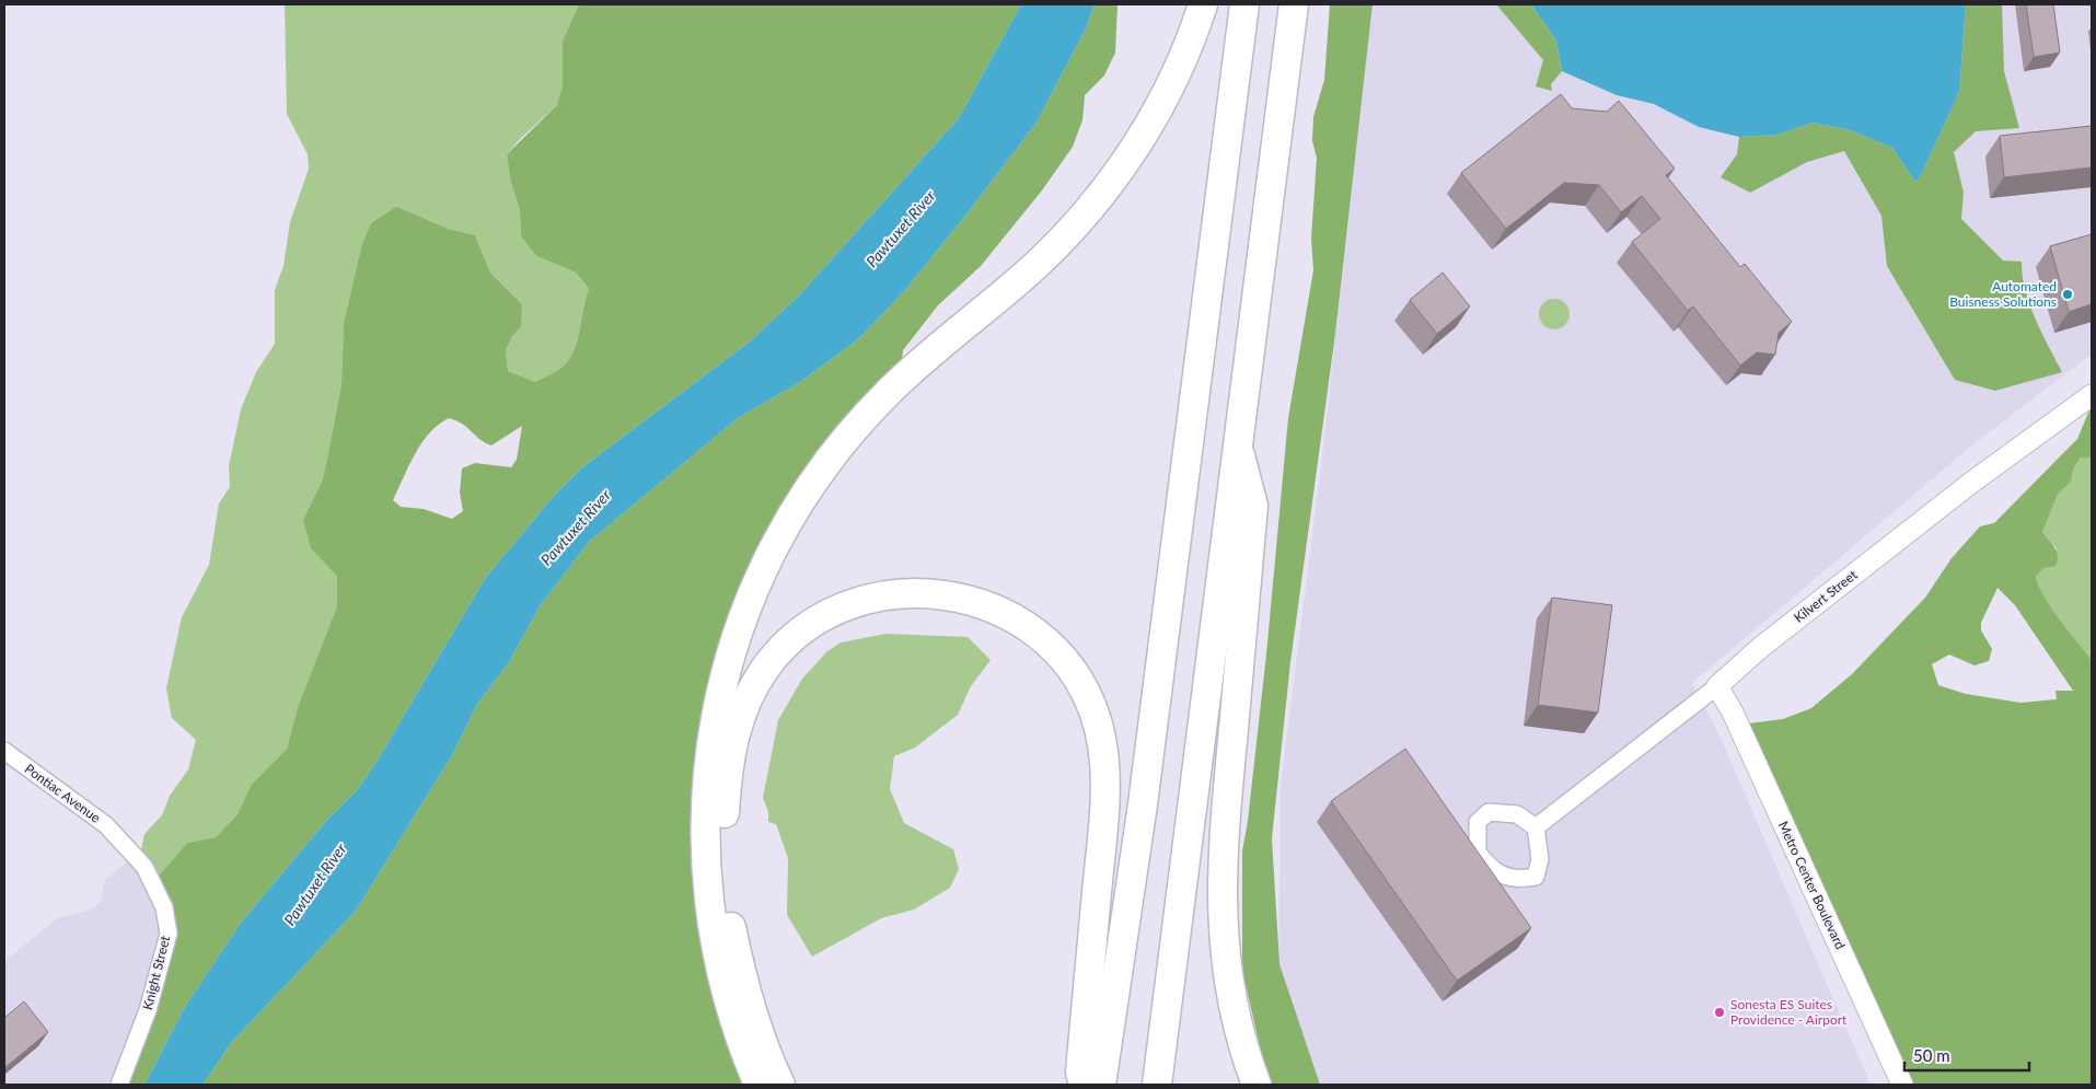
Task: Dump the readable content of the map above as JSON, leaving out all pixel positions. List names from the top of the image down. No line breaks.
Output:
{"streets":{"street":["Kilvert Street","Pontiac Avenue","Metro Center Boulevard","Knight Street"]},"crossings":[["Kilvert Street","Metro Center Boulevard"],["Pontiac Avenue","Knight Street"]],"water":["Pawtuxet River"],"places":["Automated Buisness Solutions","Sonesta ES Suites Providence - Airport"],"scale_bar":"50 m"}
